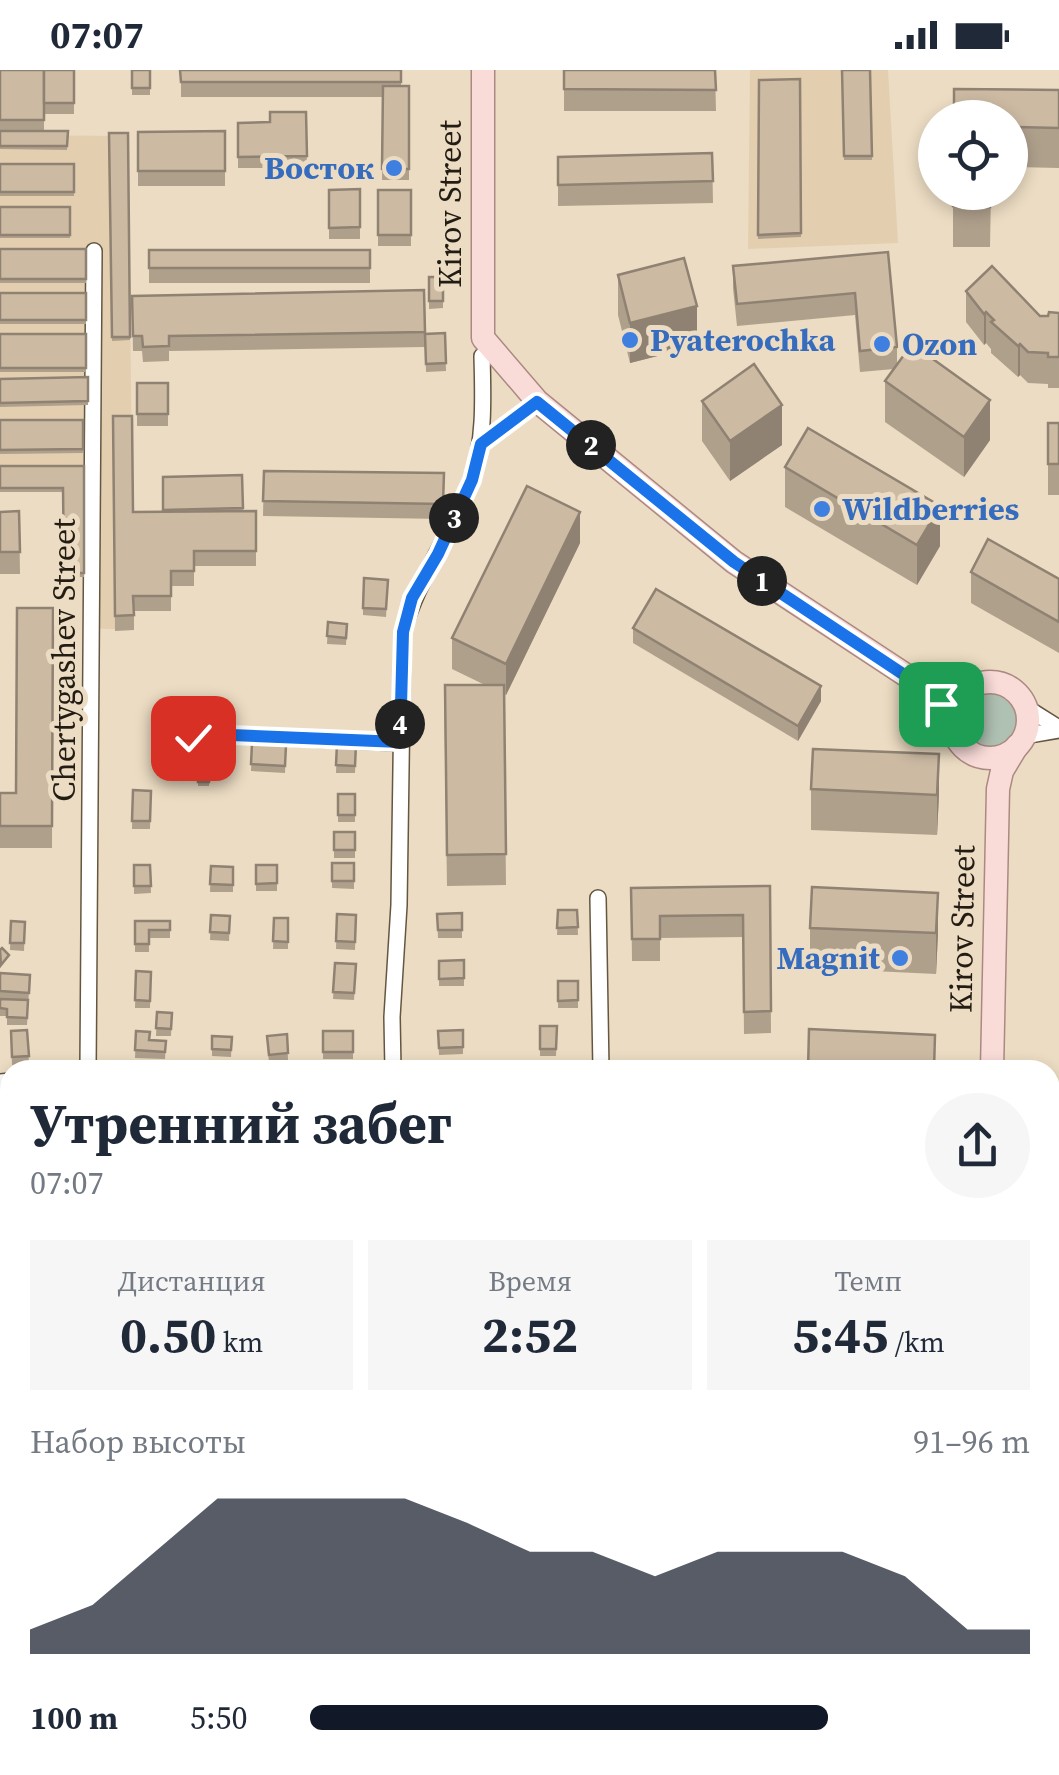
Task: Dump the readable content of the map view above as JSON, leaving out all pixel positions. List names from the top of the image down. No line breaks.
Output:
{"streets":{"main road":["Kirov Street"],"street":["Chertygashev Street"]},"places":["Восток","Pyaterochka","Ozon","Wildberries","Magnit"],"page":{"status":"07:07","pins":["2","3","1","4"],"heading":["Утренний забег","07:07"],"stats":[["Дистанция","0.50 km"],["Время","2:52"],["Темп","5:45 /km"]],"chart":["Набор высоты","91–96 m"],"list":[{"name":"100 m","note":"5:50"}]}}
